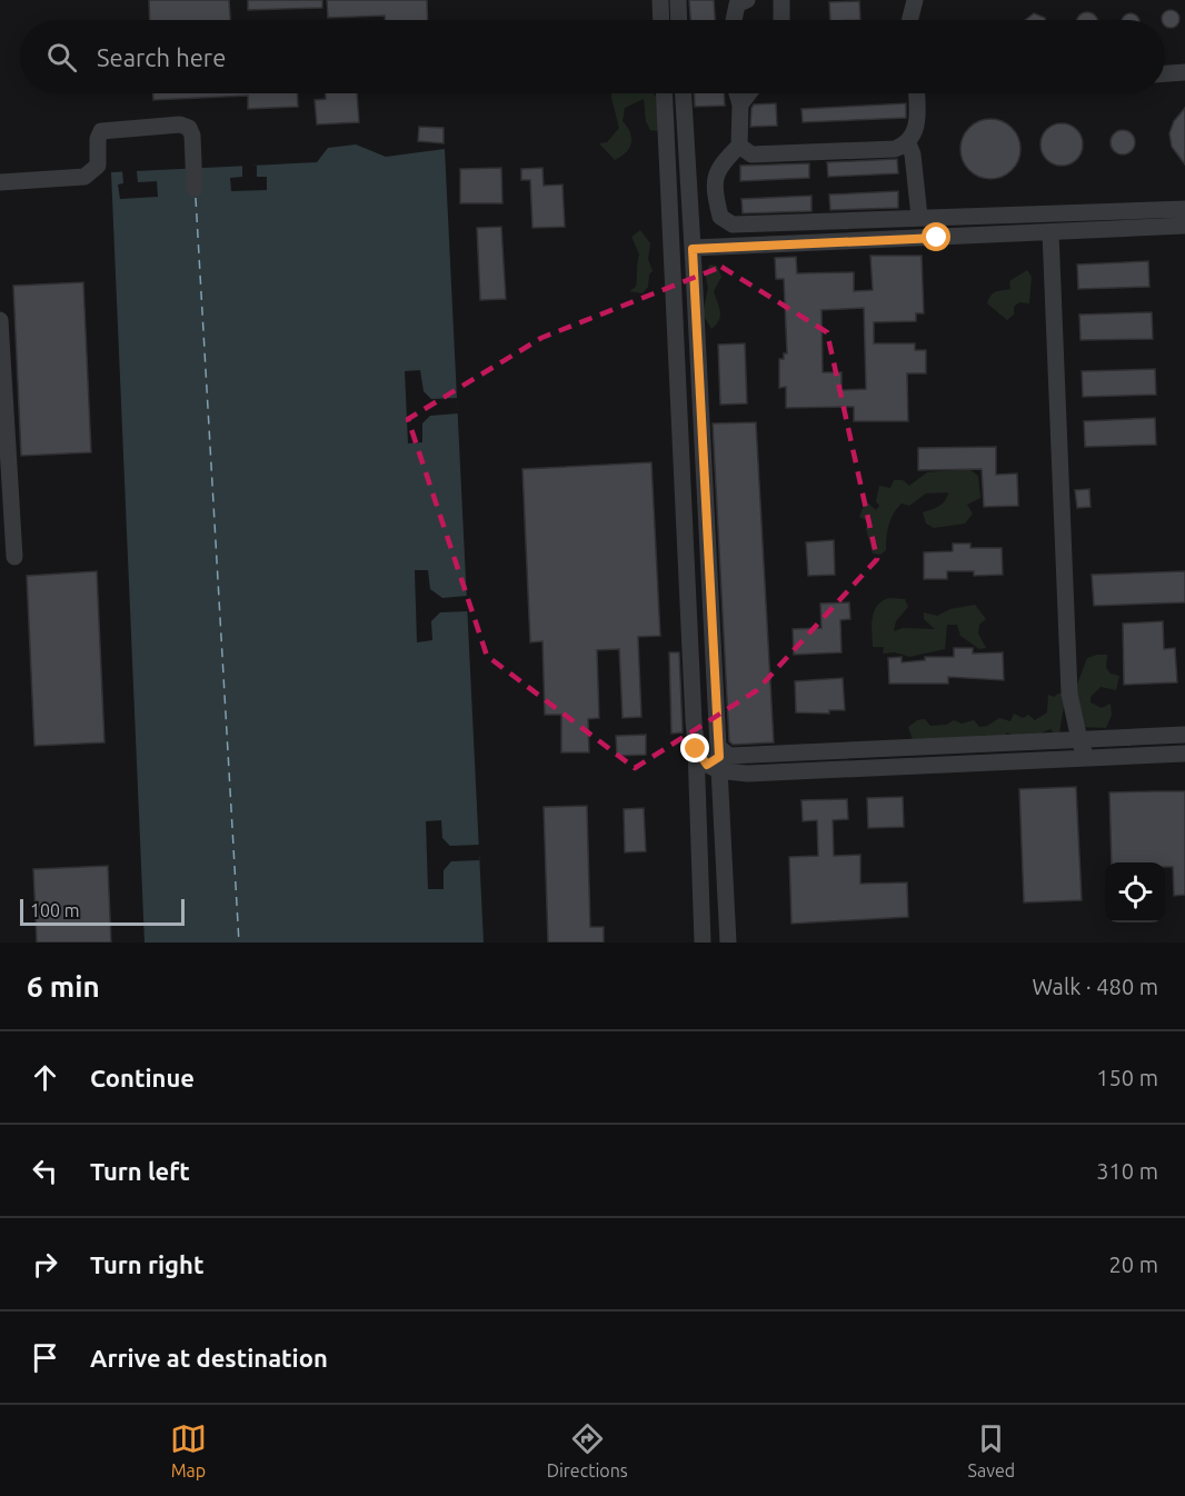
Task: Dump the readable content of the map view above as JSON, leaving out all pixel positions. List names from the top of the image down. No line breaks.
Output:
{"scale_bar":"100 m","page":{"search":"Search here","scale":"100 m","heading":["6 min","Walk · 480 m"],"list":[["Continue","150 m"],["Turn left","310 m"],["Turn right","20 m"],"Arrive at destination"],"nav":["Map","Directions","Saved"]}}
